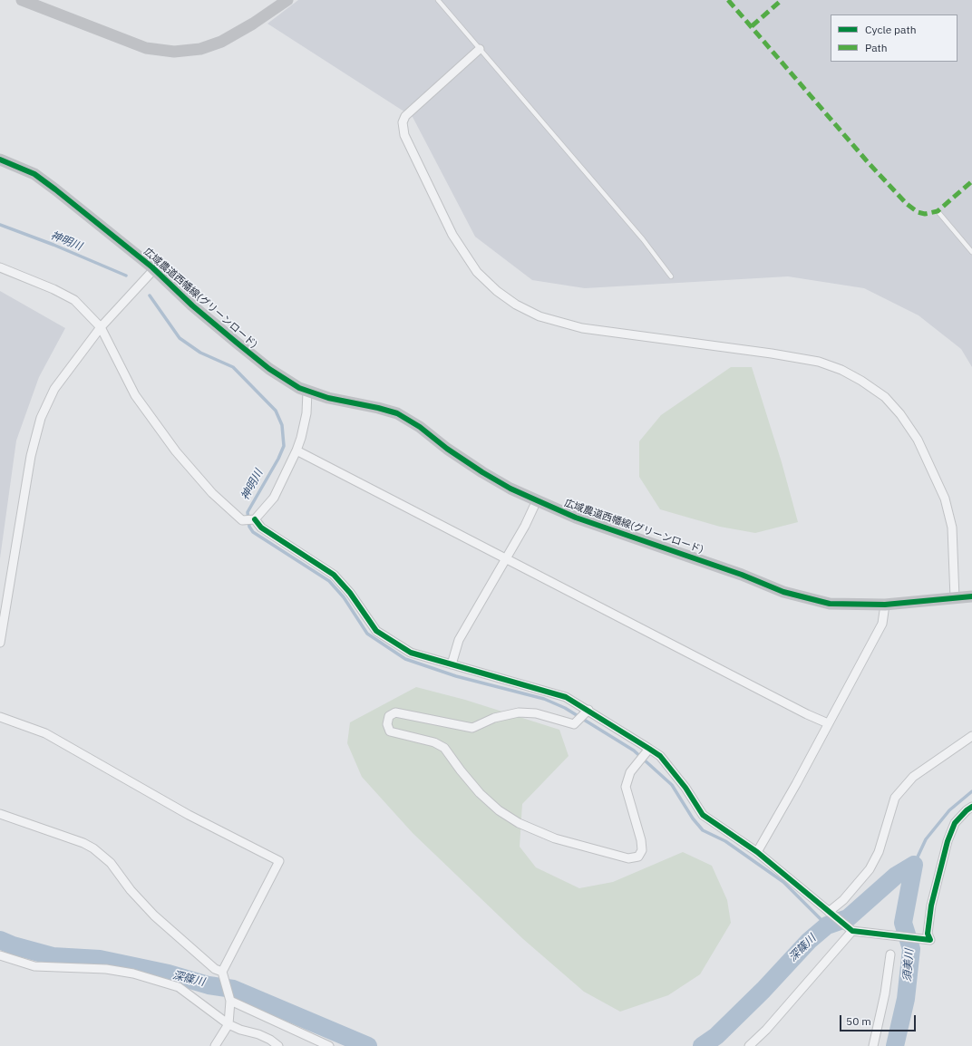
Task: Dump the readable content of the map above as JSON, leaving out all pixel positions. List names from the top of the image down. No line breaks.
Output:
{"streets":{"street":["広域農道西幡線(グリーンロード)"]},"water":["神明川","深篠川","須美川"],"legend":["Cycle path","Path"],"scale_bar":"50 m"}
